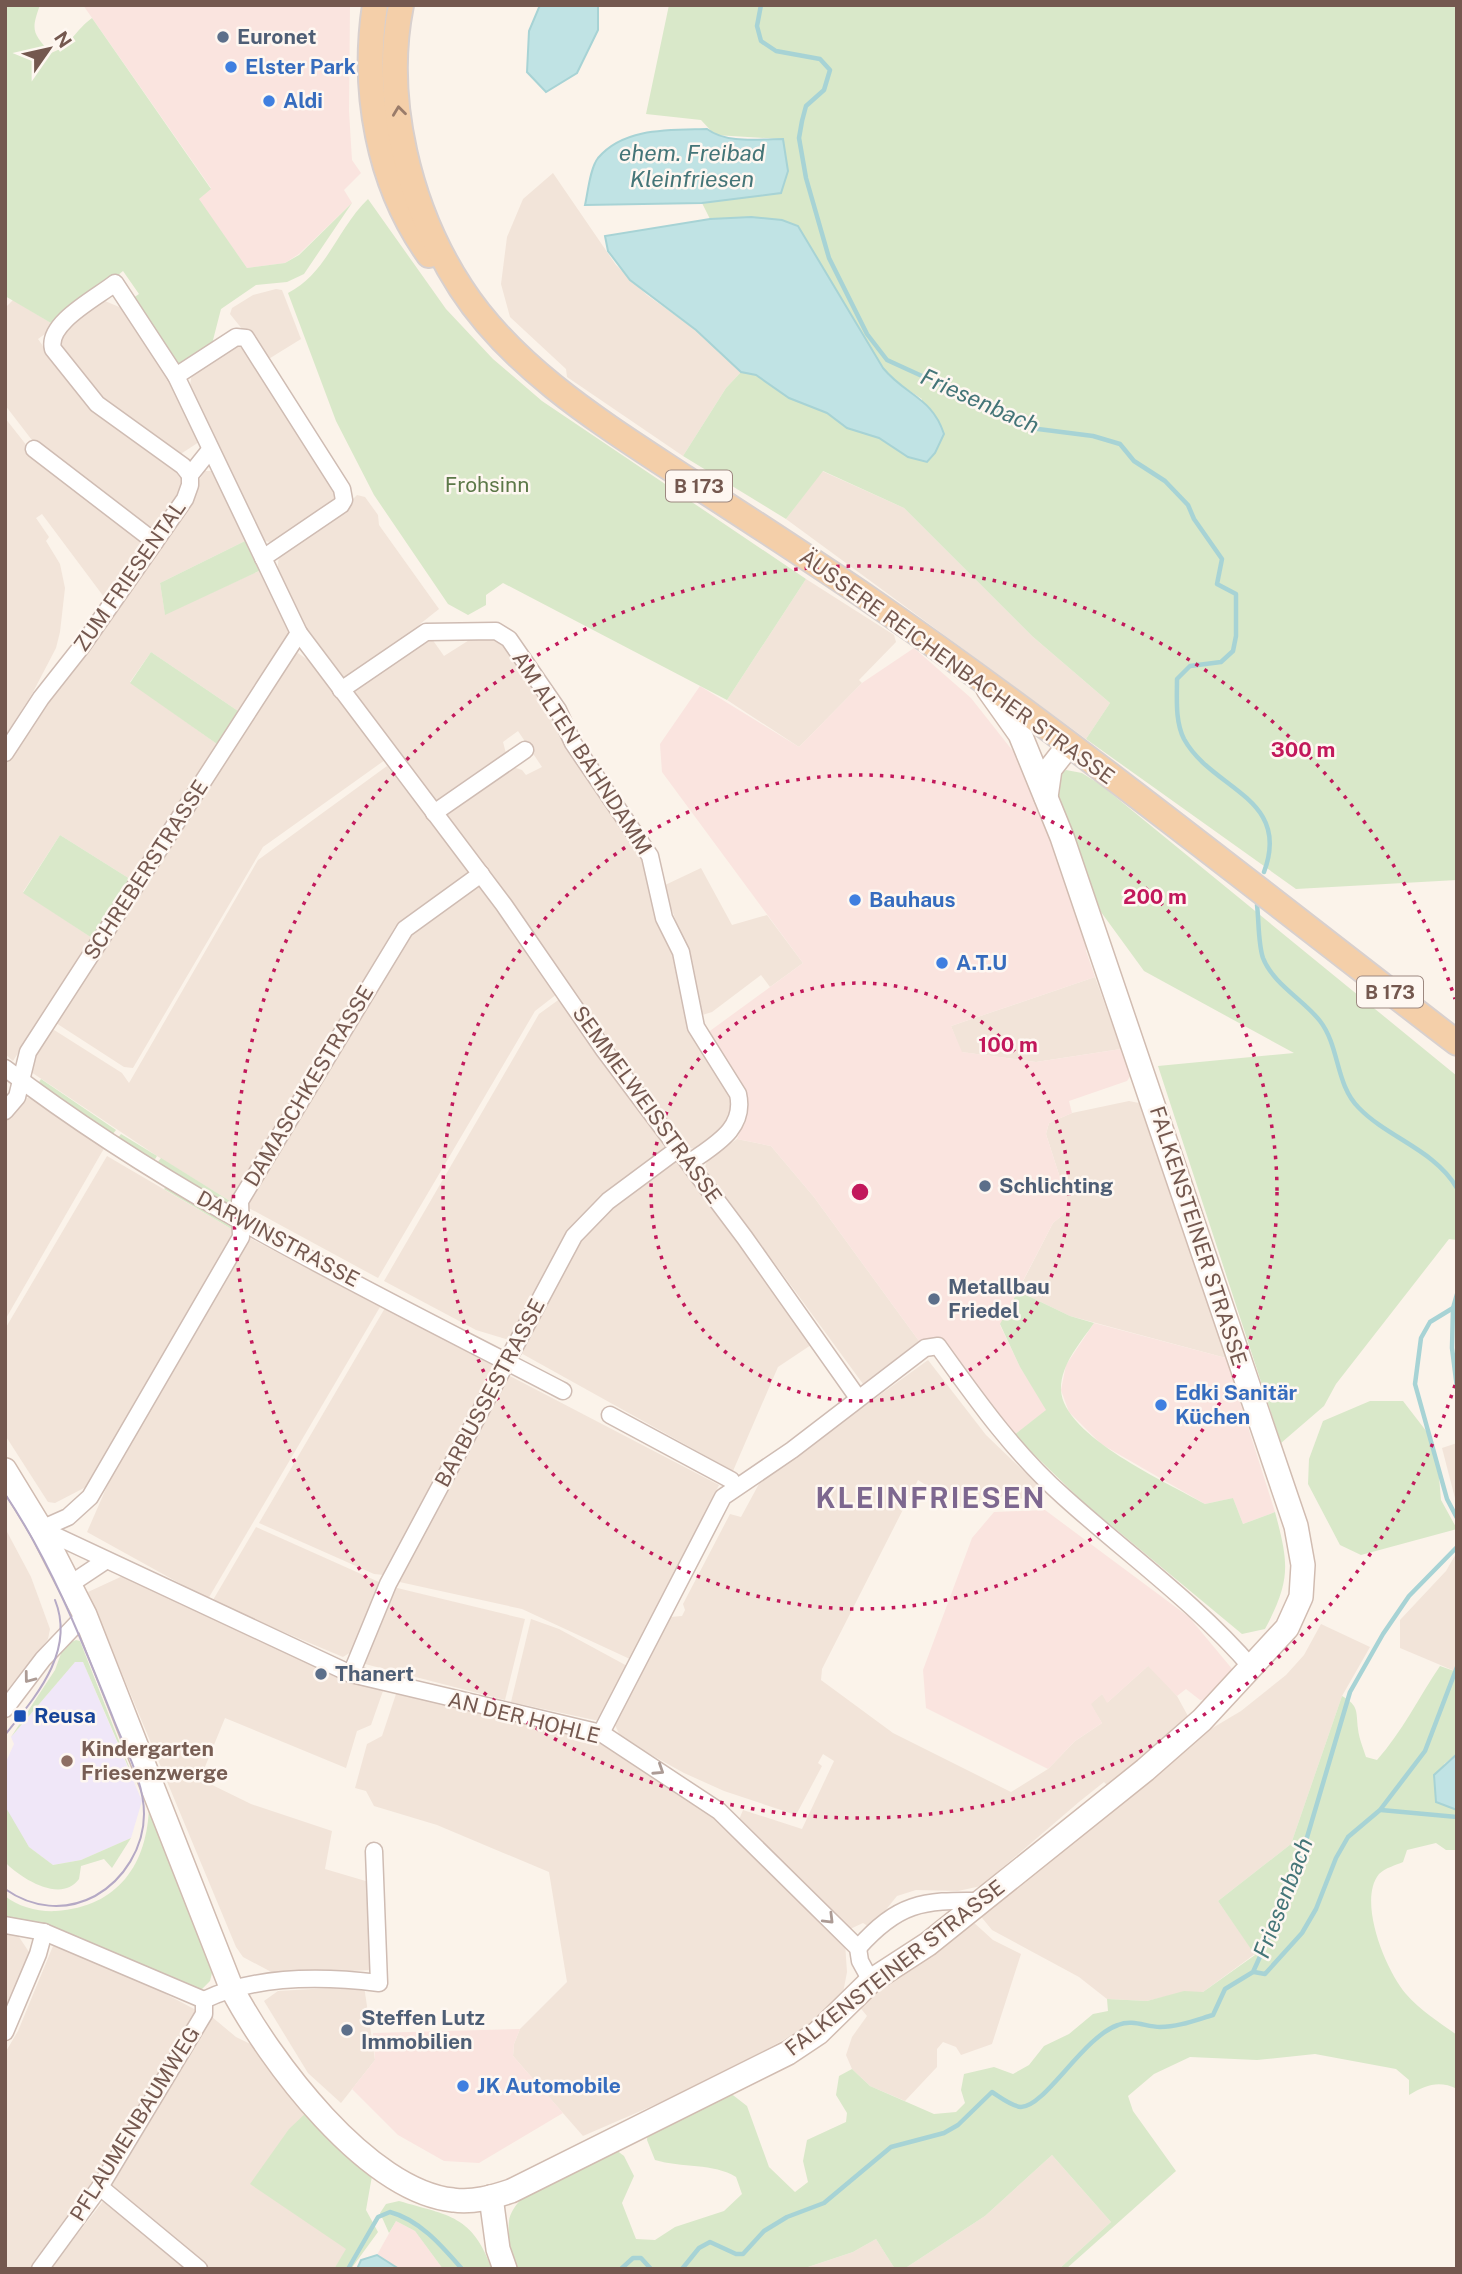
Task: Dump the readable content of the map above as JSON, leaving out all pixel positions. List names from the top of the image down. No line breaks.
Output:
{"streets":{"main road":["B 173","ÄUSSERE REICHENBACHER STRASSE","FALKENSTEINER STRASSE"],"street":["ZUM FRIESENTAL","AM ALTEN BAHNDAMM","SCHREBERSTRASSE","DAMASCHKESTRASSE","SEMMELWEISSTRASSE","DARWINSTRASSE","BARBUSSESTRASSE","AN DER HOHLE","PFLAUMENBAUMWEG"]},"crossings":[["ZUM FRIESENTAL","SEMMELWEISSTRASSE"],["ÄUSSERE REICHENBACHER STRASSE","FALKENSTEINER STRASSE"],["AM ALTEN BAHNDAMM","SEMMELWEISSTRASSE"],["SCHREBERSTRASSE","SEMMELWEISSTRASSE"],["SCHREBERSTRASSE","DARWINSTRASSE"],["DAMASCHKESTRASSE","SEMMELWEISSTRASSE"],["DAMASCHKESTRASSE","FALKENSTEINER STRASSE"],["DAMASCHKESTRASSE","DARWINSTRASSE"],["DAMASCHKESTRASSE","AN DER HOHLE"],["SEMMELWEISSTRASSE","BARBUSSESTRASSE"],["FALKENSTEINER STRASSE","AN DER HOHLE"],["FALKENSTEINER STRASSE","PFLAUMENBAUMWEG"],["DARWINSTRASSE","BARBUSSESTRASSE"],["BARBUSSESTRASSE","AN DER HOHLE"]],"districts":["KLEINFRIESEN"],"water":["ehem. Freibad Kleinfriesen","Friesenbach"],"parks":["Frohsinn"],"places":{"other":["Euronet","Elster Park","Aldi","Bauhaus","A.T.U","Schlichting","Metallbau Friedel","Edki Sanitär Küchen","Thanert","Kindergarten Friesenzwerge","Steffen Lutz Immobilien","JK Automobile"],"transit":["Reusa"]},"north":"top right","rings":["300 m","200 m","100 m"]}
